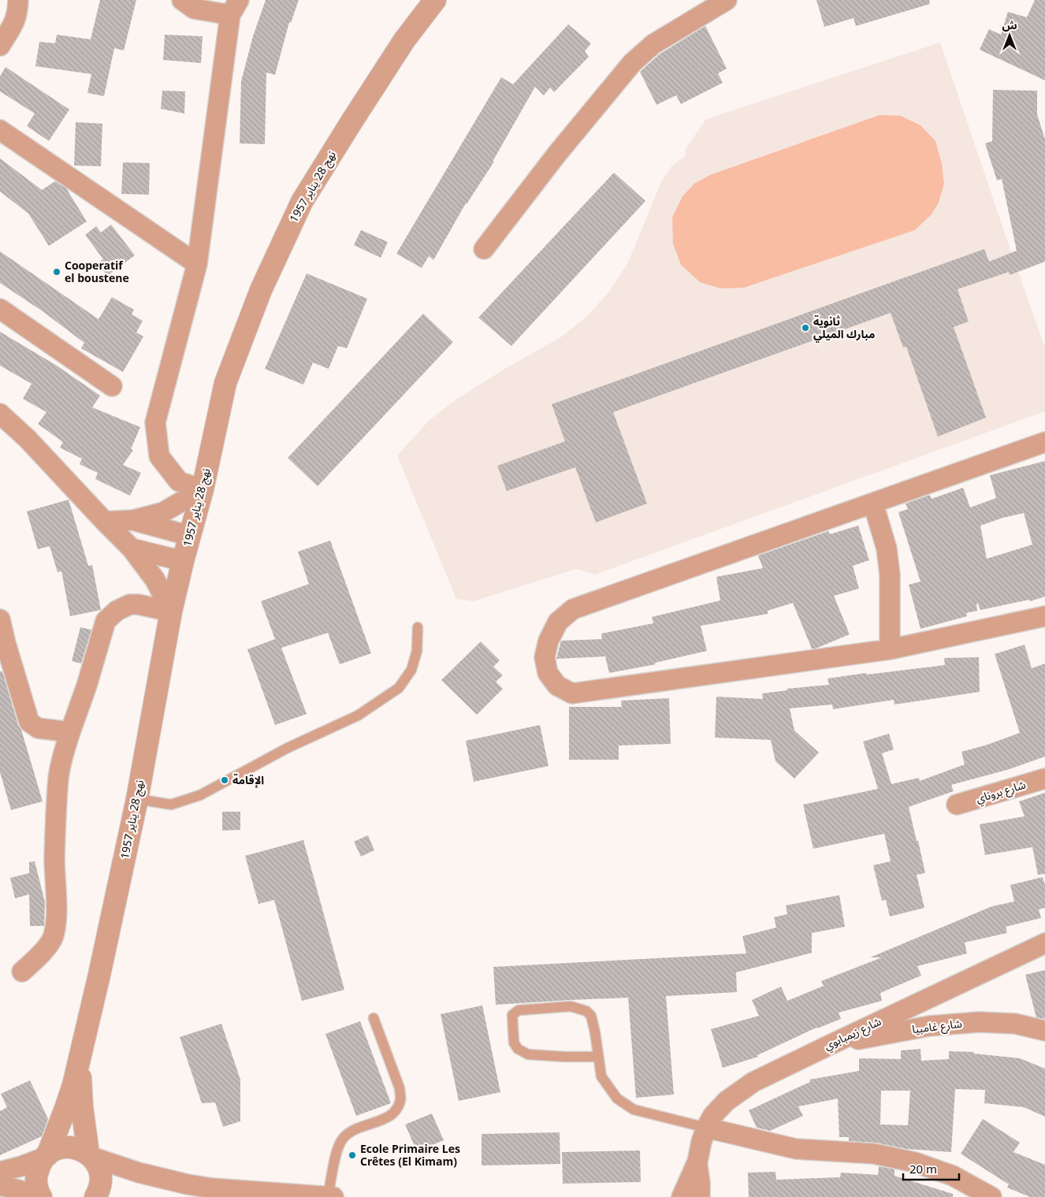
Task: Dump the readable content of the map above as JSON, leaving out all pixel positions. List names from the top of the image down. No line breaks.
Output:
{"streets":{"street":["نهج 28 يناير 1957","شارع بروناي","شارع غامبيا","شارع زيمبابوي"]},"crossings":[["شارع غامبيا","شارع زيمبابوي"]],"places":["Cooperatif el boustene","ثانوية مبارك الميلي","الإقامة","Ecole Primaire Les Crêtes (El Kimam)"],"scale_bar":"20 m","north":"top"}
